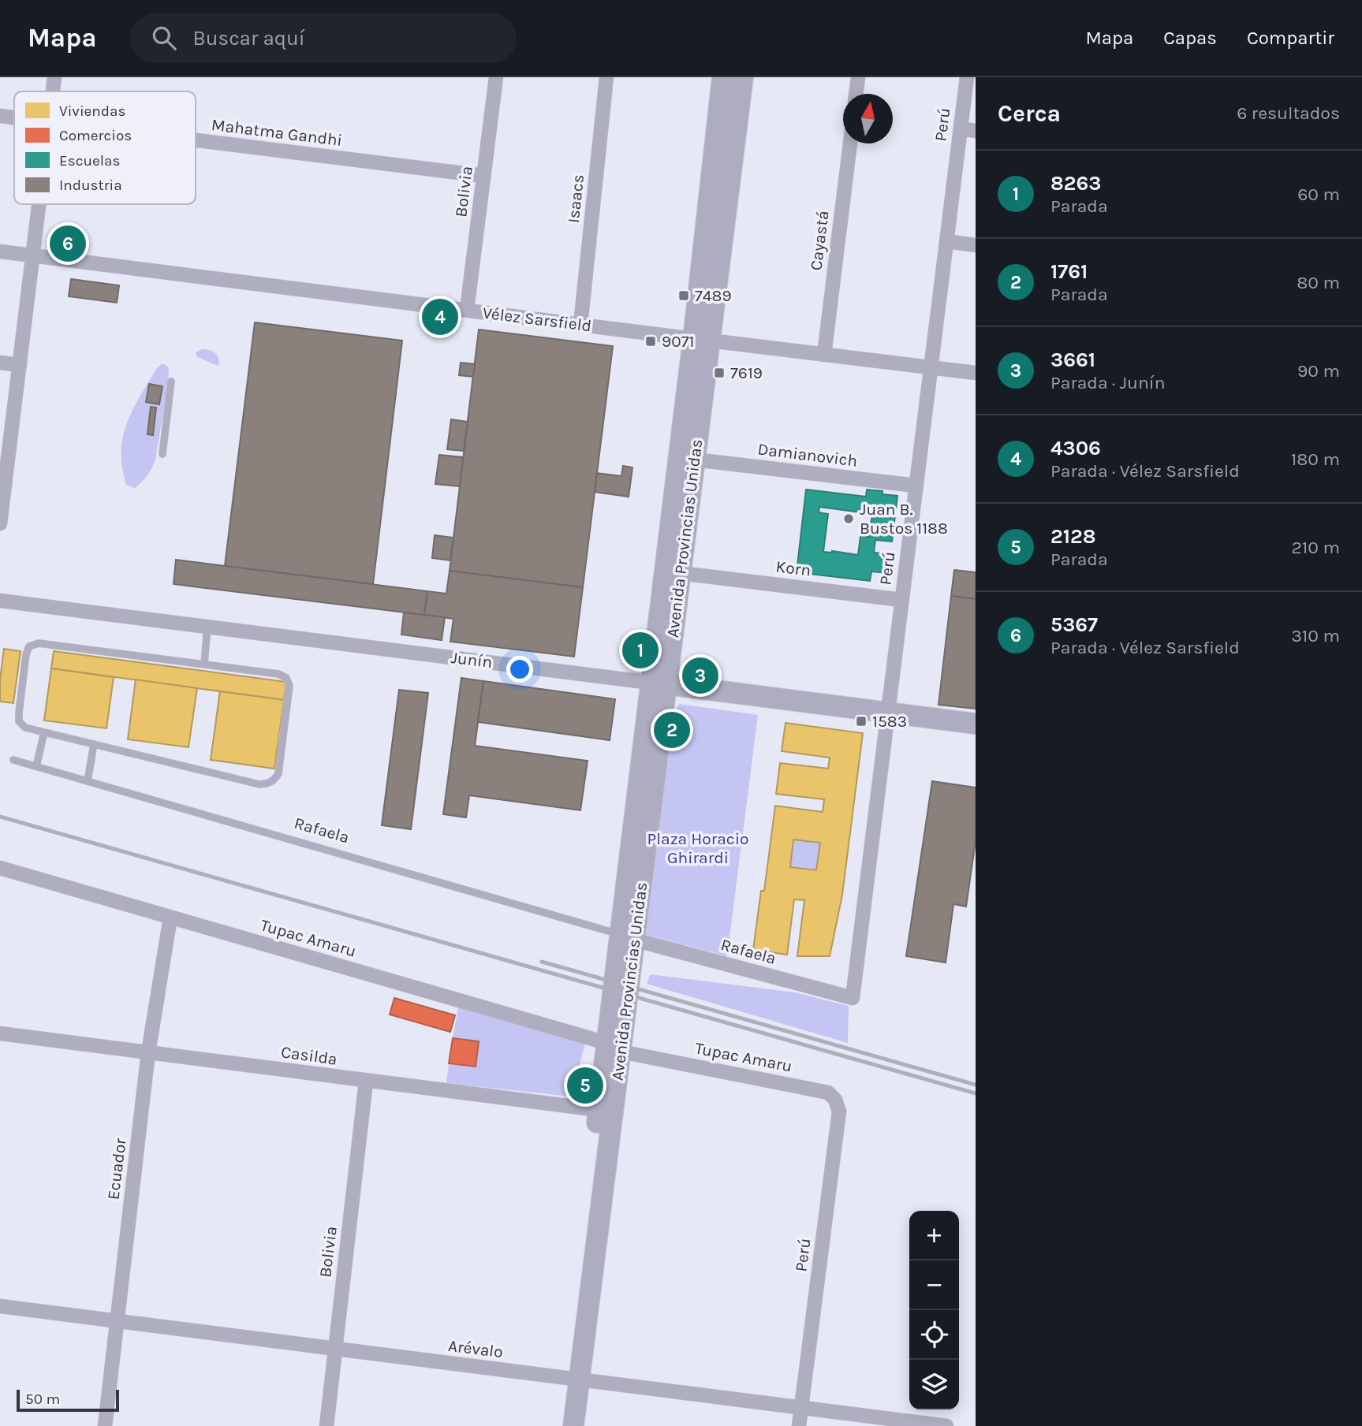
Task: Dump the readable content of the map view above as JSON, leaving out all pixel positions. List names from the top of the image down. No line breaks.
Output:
{"streets":{"main road":["Avenida Provincias Unidas","Junín"],"street":["Perú","Mahatma Gandhi","Bolivia","Isaacs","Cayastá","Vélez Sarsfield","Damianovich","Korn","Rafaela","Tupac Amaru","Casilda","Ecuador","Arévalo"]},"crossings":[["Perú","Vélez Sarsfield"],["Perú","Damianovich"],["Perú","Korn"],["Perú","Junín"],["Perú","Rafaela"],["Perú","Tupac Amaru"],["Perú","Arévalo"],["Mahatma Gandhi","Bolivia"],["Bolivia","Vélez Sarsfield"],["Bolivia","Casilda"],["Bolivia","Arévalo"],["Isaacs","Vélez Sarsfield"],["Cayastá","Vélez Sarsfield"],["Vélez Sarsfield","Avenida Provincias Unidas"],["Damianovich","Avenida Provincias Unidas"],["Avenida Provincias Unidas","Korn"],["Avenida Provincias Unidas","Junín"],["Avenida Provincias Unidas","Rafaela"],["Avenida Provincias Unidas","Tupac Amaru"],["Avenida Provincias Unidas","Casilda"],["Avenida Provincias Unidas","Arévalo"],["Tupac Amaru","Ecuador"],["Casilda","Ecuador"],["Ecuador","Arévalo"]],"parks":["Plaza Horacio Ghirardi"],"places":{"transit":["7489","9071","7619","1583"],"other":["Juan B. Bustos 1188"]},"legend":["Viviendas","Comercios","Escuelas","Industria"],"scale_bar":"50 m","north":"top","page":{"header":"Mapa","search":"Buscar aquí","nav":["Mapa","Capas","Compartir"],"heading":["Cerca","6 resultados"],"list":[{"mark":"1","name":"8263","note":"Parada","value":"60 m"},{"mark":"2","name":"1761","note":"Parada","value":"80 m"},{"mark":"3","name":"3661","note":"Parada · Junín","value":"90 m"},{"mark":"4","name":"4306","note":"Parada · Vélez Sarsfield","value":"180 m"},{"mark":"5","name":"2128","note":"Parada","value":"210 m"},{"mark":"6","name":"5367","note":"Parada · Vélez Sarsfield","value":"310 m"}],"pins":["6","4","1","3","2","5"],"map_buttons":["+","−"],"scale":"50 m"}}
